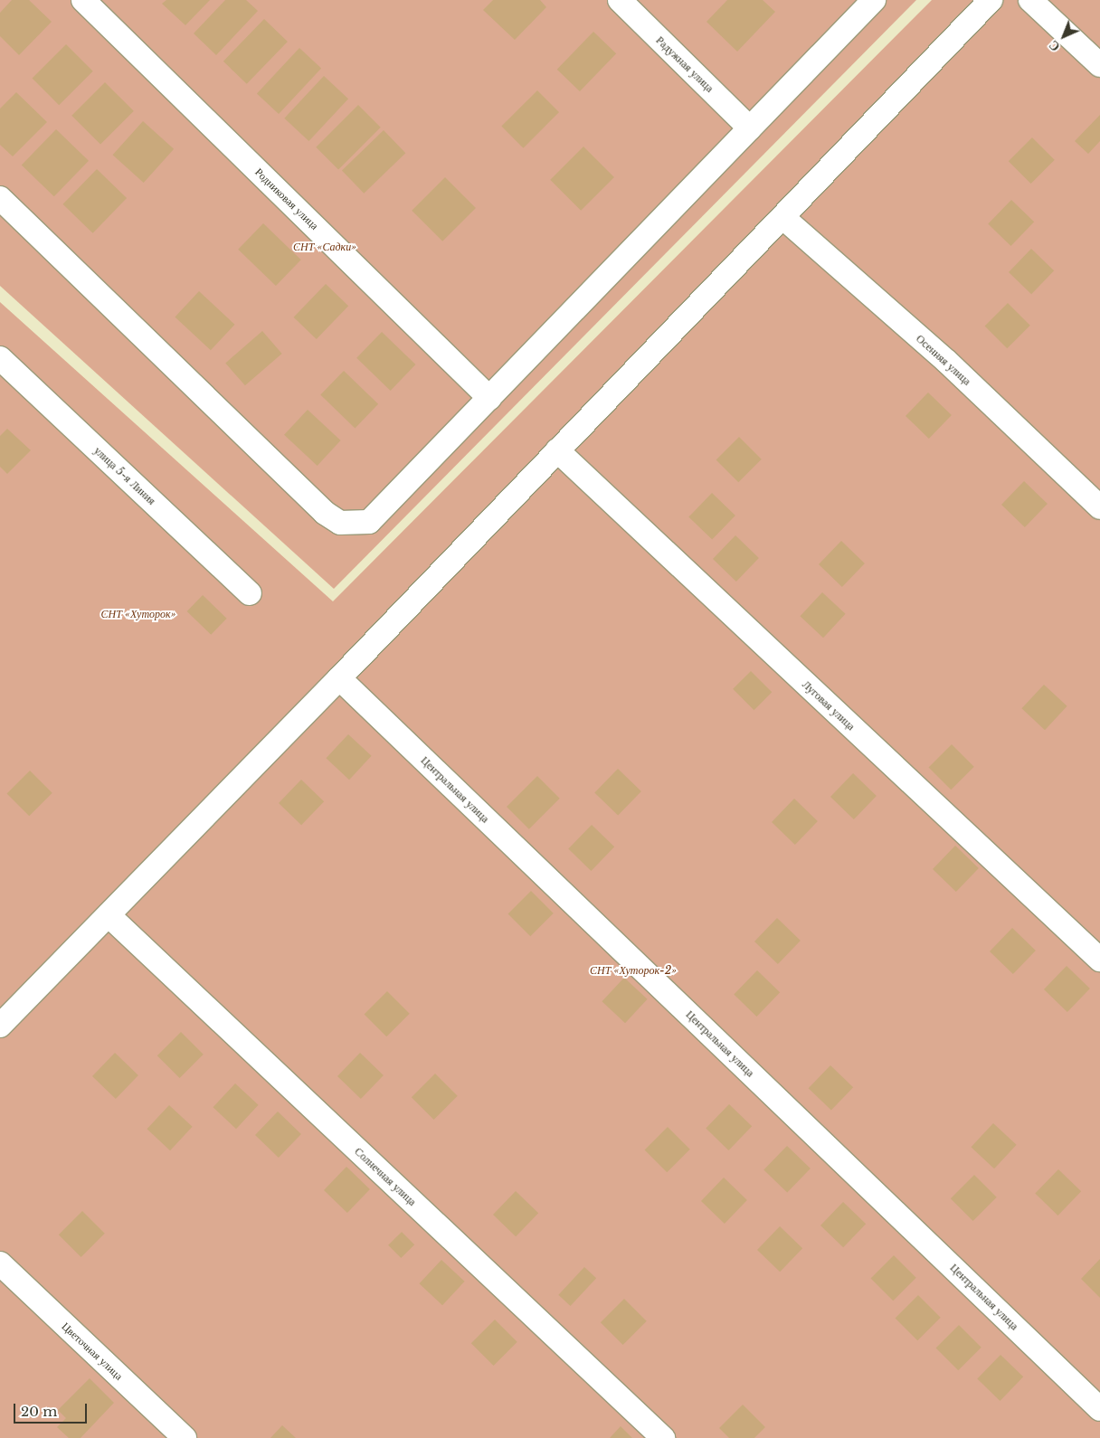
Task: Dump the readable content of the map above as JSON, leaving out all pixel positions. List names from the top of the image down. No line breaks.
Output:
{"streets":{"street":["Радужная улица","Родниковая улица","Осенняя улица","улица 5-я Линия","Луговая улица","Центральная улица","Солнечная улица","Цветочная улица"]},"parks":["СНТ «Садки»","СНТ «Хуторок»","СНТ «Хуторок-2»"],"scale_bar":"20 m","north":"bottom left"}
